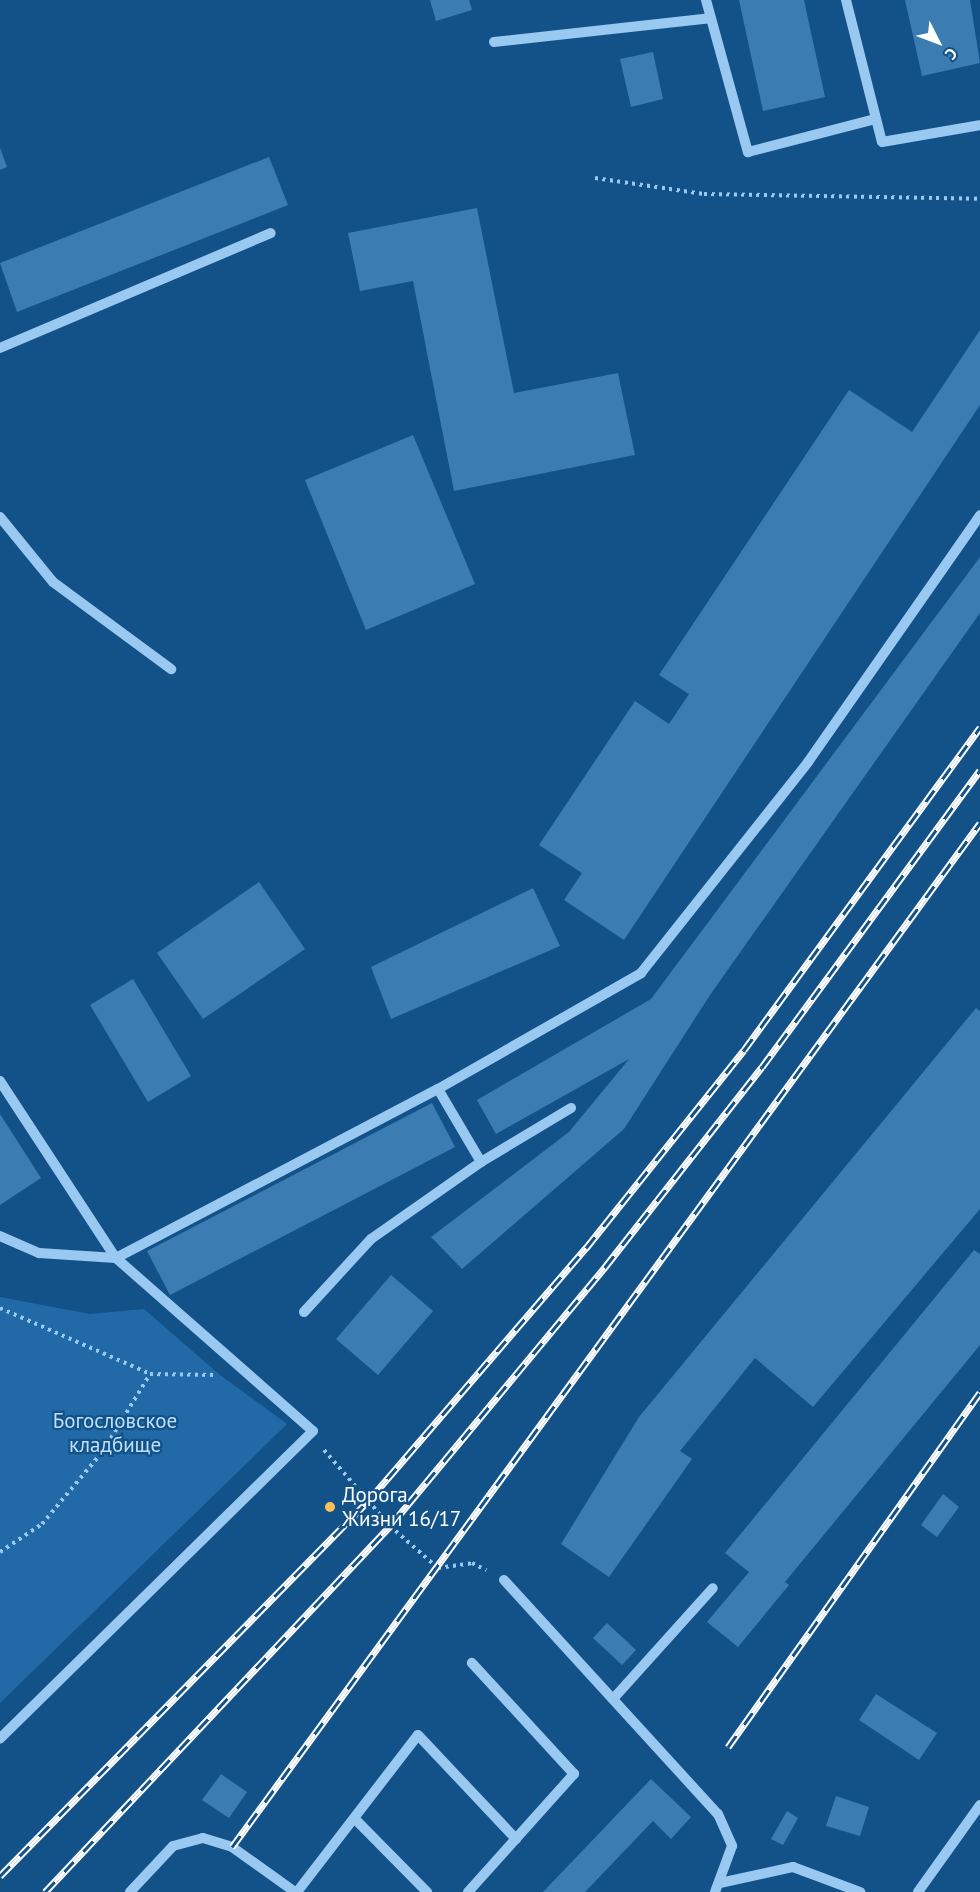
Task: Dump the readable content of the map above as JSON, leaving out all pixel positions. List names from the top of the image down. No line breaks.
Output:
{"parks":["Богословское кладбище"],"places":["Дорога Жизни 16/17"],"north":"bottom right"}
